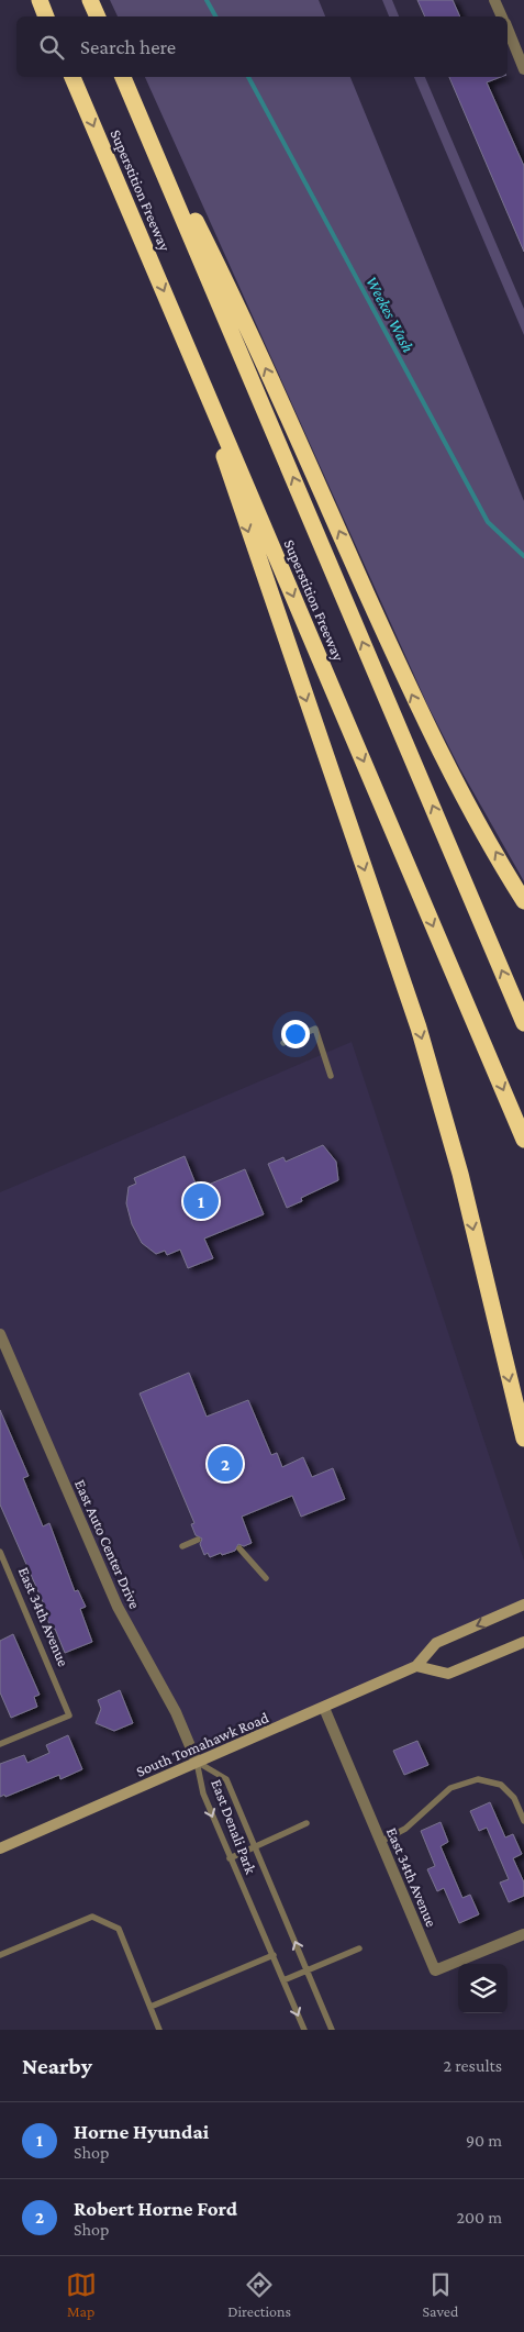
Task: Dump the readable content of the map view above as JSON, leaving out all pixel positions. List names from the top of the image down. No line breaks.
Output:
{"streets":{"highway":["Superstition Freeway"],"main road":["South Tomahawk Road"],"street":["East Auto Center Drive","East 34th Avenue"],"lane":["East Denali Park"]},"crossings":[["East Auto Center Drive","South Tomahawk Road"],["East Auto Center Drive","East Denali Park"],["East 34th Avenue","South Tomahawk Road"],["South Tomahawk Road","East Denali Park"]],"water":["Weekes Wash"],"page":{"search":"Search here","pins":["1","2"],"heading":["Nearby","2 results"],"list":[{"mark":"1","name":"Horne Hyundai","note":"Shop","value":"90 m"},{"mark":"2","name":"Robert Horne Ford","note":"Shop","value":"200 m"}],"nav":["Map","Directions","Saved"]}}
